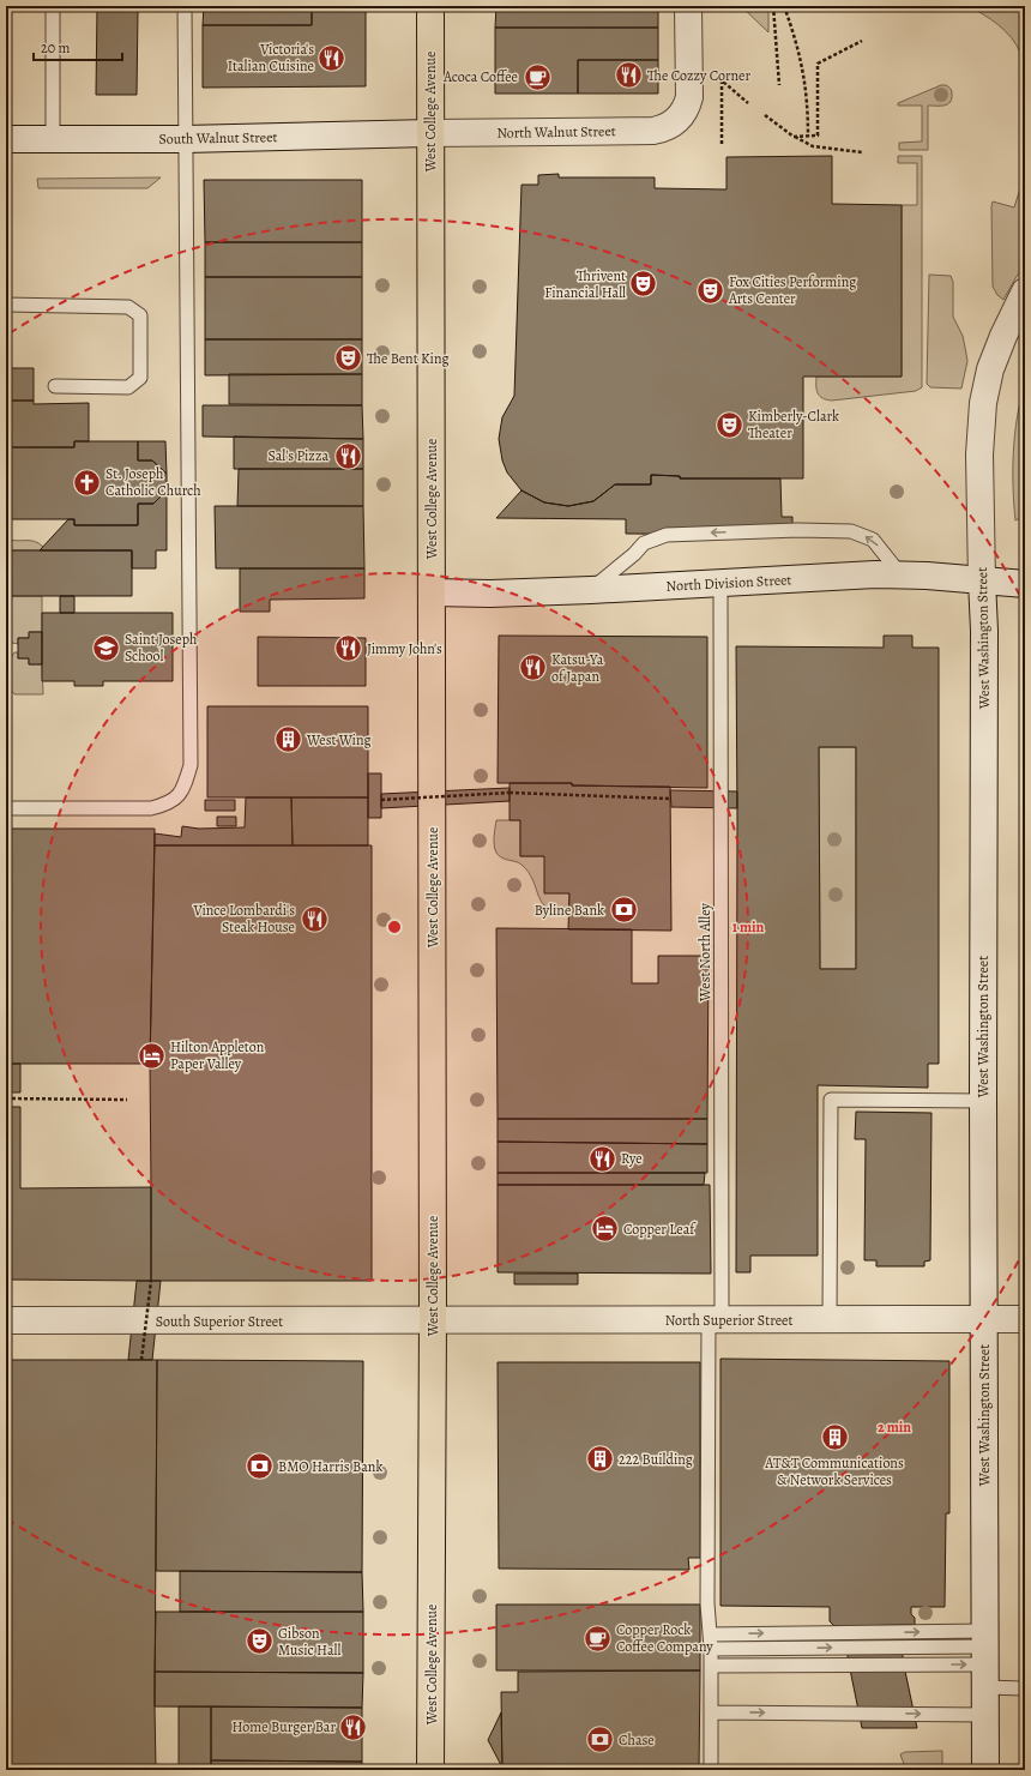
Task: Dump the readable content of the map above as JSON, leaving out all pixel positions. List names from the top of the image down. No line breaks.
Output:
{"streets":{"main road":["West College Avenue"],"street":["North Walnut Street","South Walnut Street","North Division Street","West Washington Street","North Superior Street","South Superior Street"],"lane":["West North Alley"]},"crossings":[["West College Avenue","North Walnut Street"],["West College Avenue","South Walnut Street"],["West College Avenue","North Division Street"],["West College Avenue","North Superior Street"],["West College Avenue","South Superior Street"],["North Walnut Street","South Walnut Street"],["North Division Street","West Washington Street"],["North Division Street","West North Alley"],["West Washington Street","North Superior Street"],["West North Alley","North Superior Street"],["North Superior Street","South Superior Street"]],"places":{"restaurant":["Victoria's Italian Cuisine","The Cozzy Corner","Sal's Pizza","Jimmy John's","Katsu-Ya of Japan","Vince Lombardi's Steak House","Rye","Home Burger Bar"],"cafe":["Acoca Coffee","Copper Rock Coffee Company"],"theatre":["Thrivent Financial Hall","Fox Cities Performing Arts Center","The Bent King","Kimberly-Clark Theater","Gibson Music Hall"],"church":["St. Joseph Catholic Church"],"school or university":["Saint Joseph School"],"building":["West Wing","AT&T Communications & Network Services","222 Building"],"bank":["Byline Bank","BMO Harris Bank","Chase"],"hotel":["Hilton Appleton Paper Valley","Copper Leaf"]},"scale_bar":"20 m","rings":["1 min","2 min"]}
